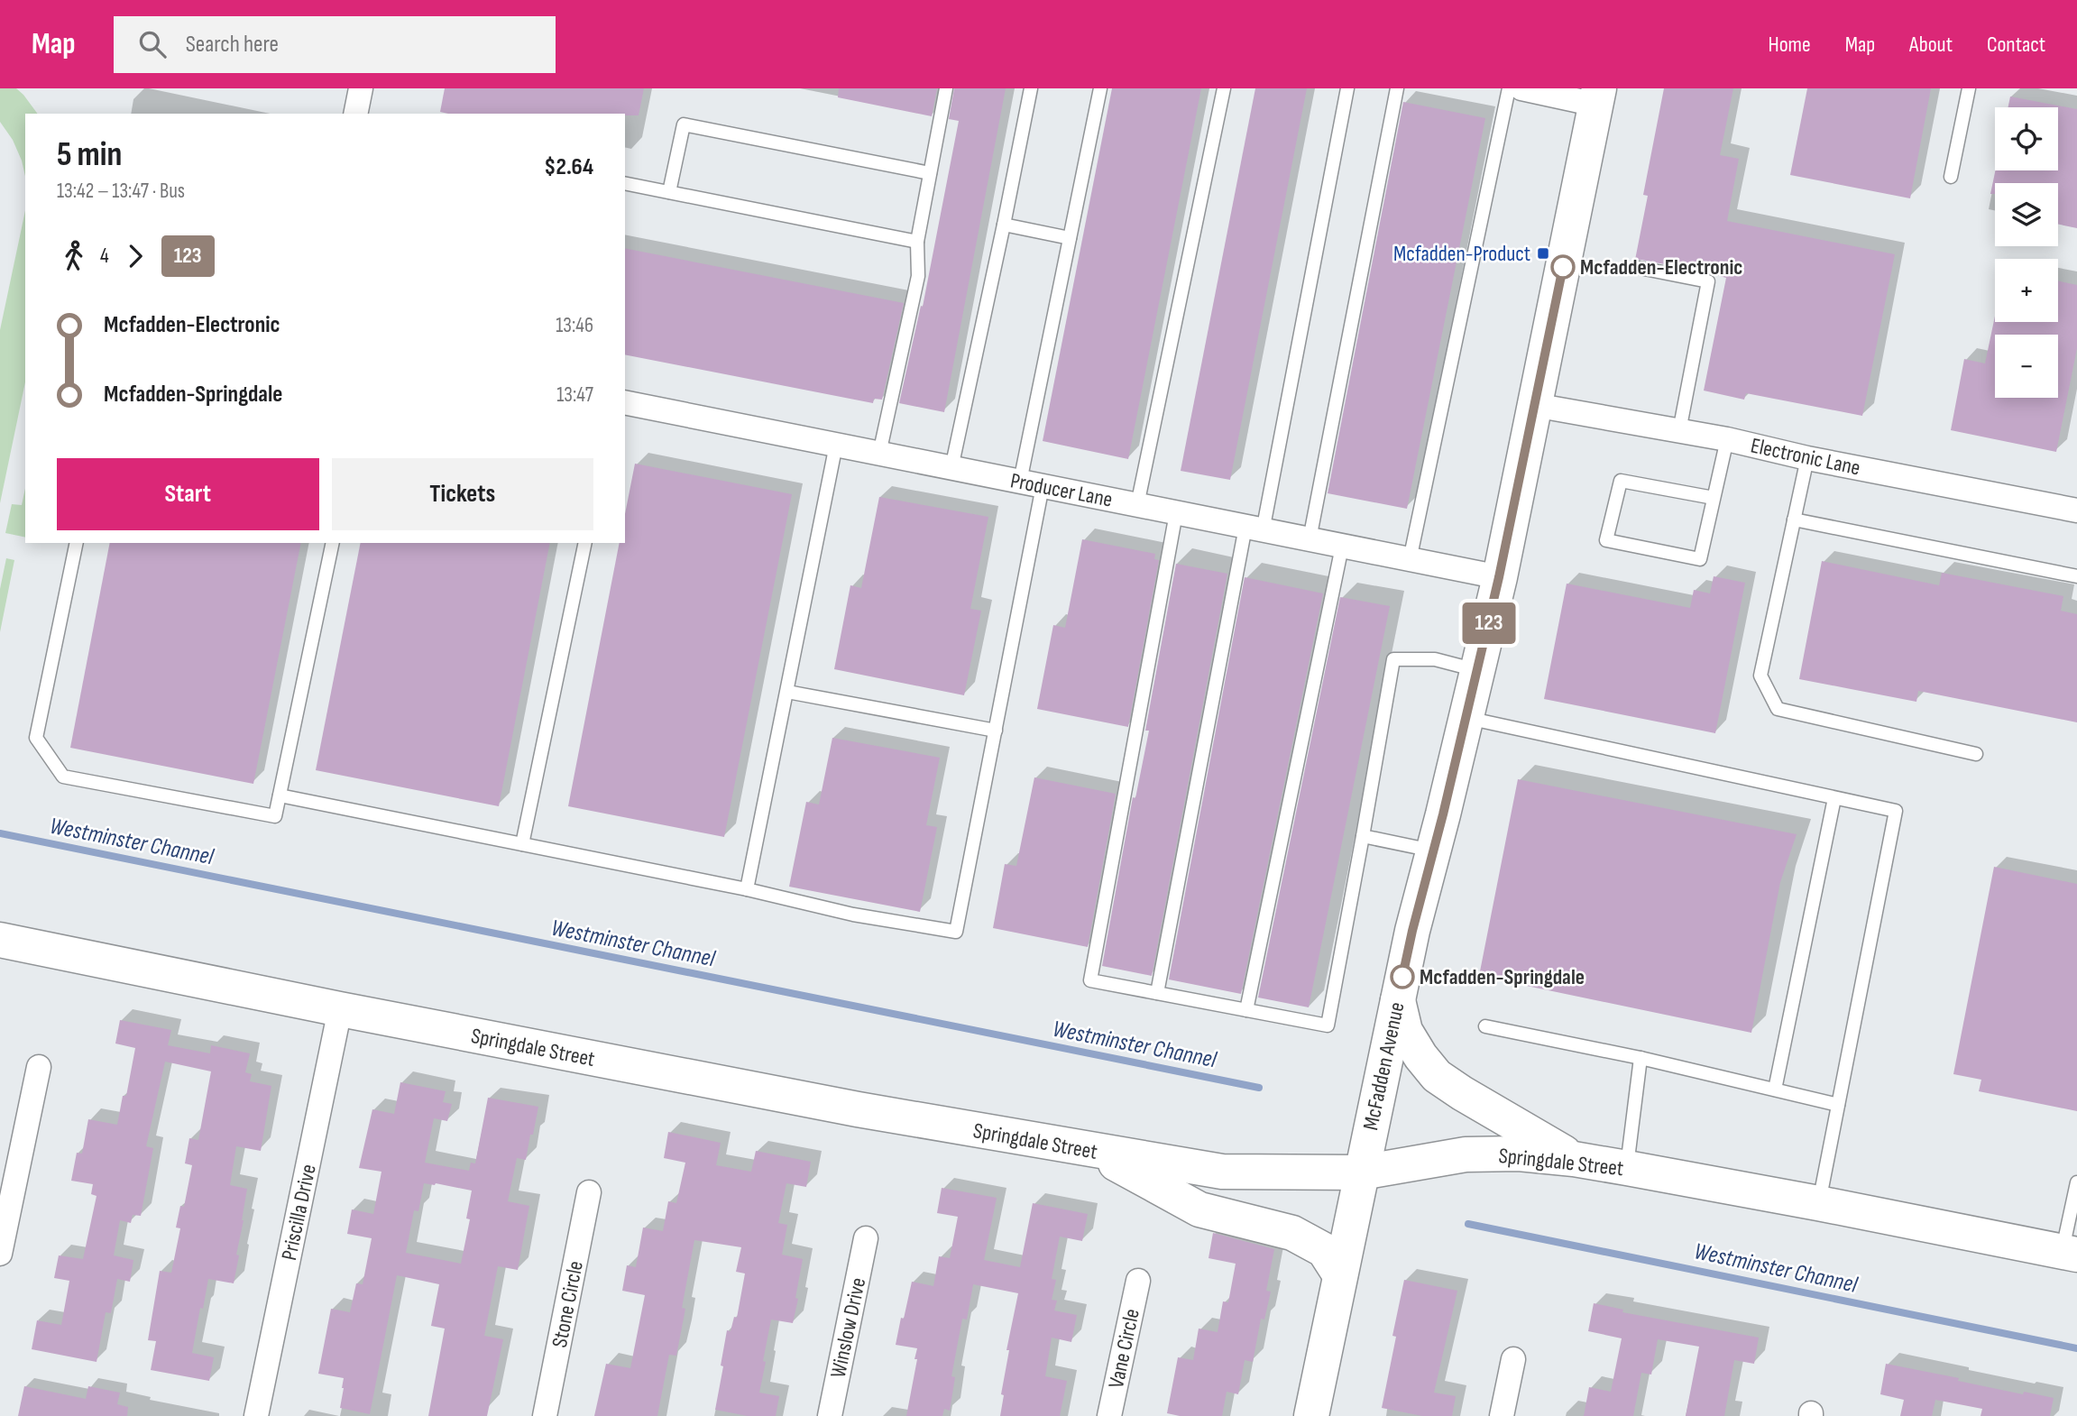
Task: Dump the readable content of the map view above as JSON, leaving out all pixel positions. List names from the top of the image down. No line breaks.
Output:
{"streets":{"main road":["Springdale Street","McFadden Avenue"],"street":["Electronic Lane","Producer Lane","Priscilla Drive","Stone Circle","Winslow Drive","Vane Circle"]},"crossings":[["Electronic Lane","McFadden Avenue"],["Producer Lane","McFadden Avenue"],["Springdale Street","McFadden Avenue"],["Springdale Street","Priscilla Drive"]],"water":["Westminster Channel"],"places":{"transit":["Mcfadden-Product"],"other":["Mcfadden-Electronic","Mcfadden-Springdale"]},"lines":["bus line 123"],"page":{"header":"Map","search":"Search here","nav":["Home","Map","About","Contact"],"on_map":"123","map_buttons":["+","−"],"heading":["5 min","13:42 – 13:47 · Bus","$2.64"],"legs":["4","123"],"list":[{"name":"Mcfadden-Electronic","value":"13:46"},{"name":"Mcfadden-Springdale","value":"13:47"}],"buttons":["Start","Tickets"]}}
